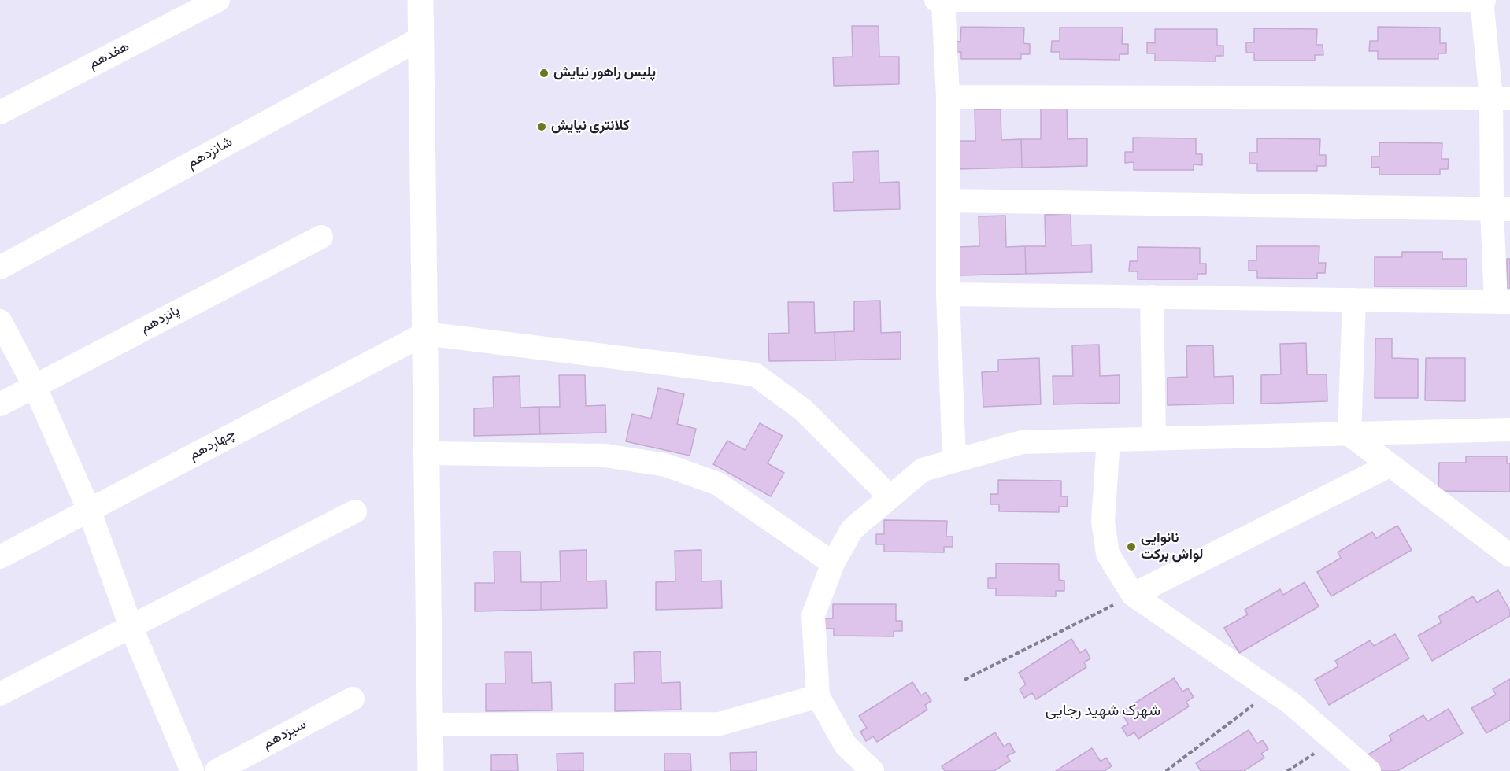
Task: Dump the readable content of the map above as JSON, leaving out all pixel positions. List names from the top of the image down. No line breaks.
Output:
{"streets":{"street":["هفدهم","شانزدهم","پانزدهم","چهاردهم","سیزدهم"]},"districts":["شهرک شهید رجایی"],"places":["پلیس راهور نیایش","کلانتری نیایش","نانوایی لواش برکت"]}
